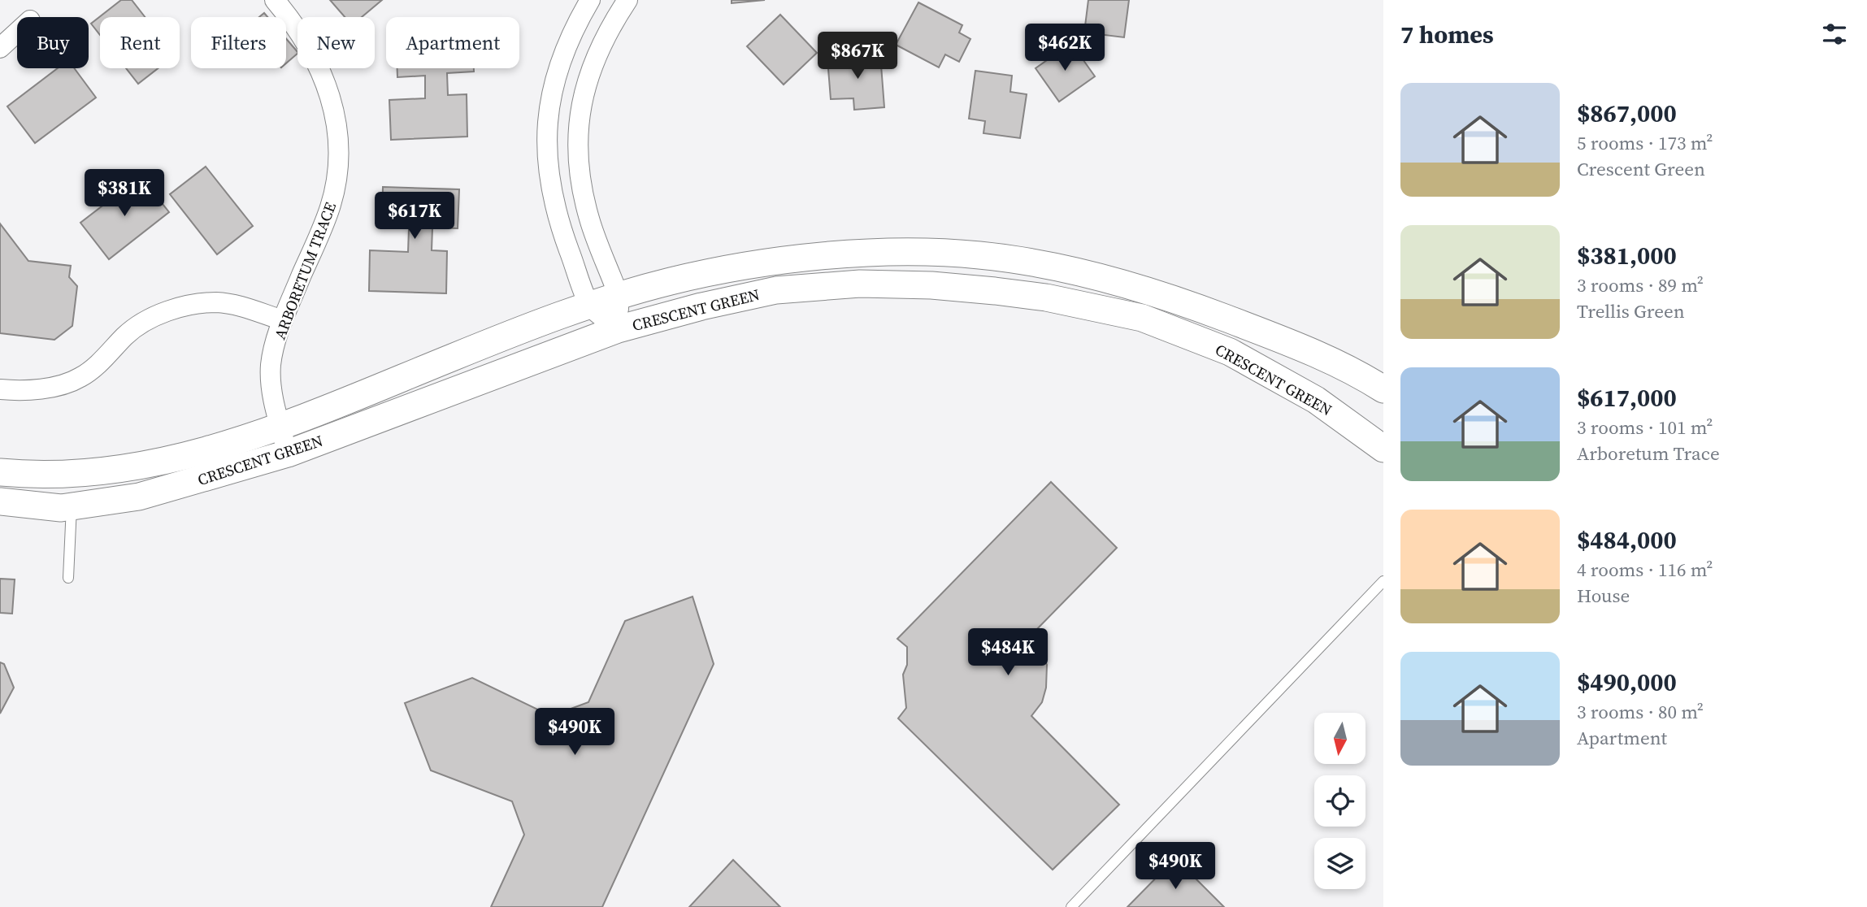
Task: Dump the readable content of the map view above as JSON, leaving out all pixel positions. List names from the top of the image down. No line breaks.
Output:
{"streets":{"street":["ARBORETUM TRACE","CRESCENT GREEN"]},"crossings":[["ARBORETUM TRACE","CRESCENT GREEN"]],"north":"bottom","page":{"heading":"7 homes","chip":["Buy","Rent","Filters","New","Apartment"],"price":["$462K","$867K","$381K","$617K","$484K","$490K","$490K"],"list":[{"name":"$867,000","note":"5 rooms · 173 m² · Crescent Green"},{"name":"$381,000","note":"3 rooms · 89 m² · Trellis Green"},{"name":"$617,000","note":"3 rooms · 101 m² · Arboretum Trace"},{"name":"$484,000","note":"4 rooms · 116 m² · House"},{"name":"$490,000","note":"3 rooms · 80 m² · Apartment"}]}}
